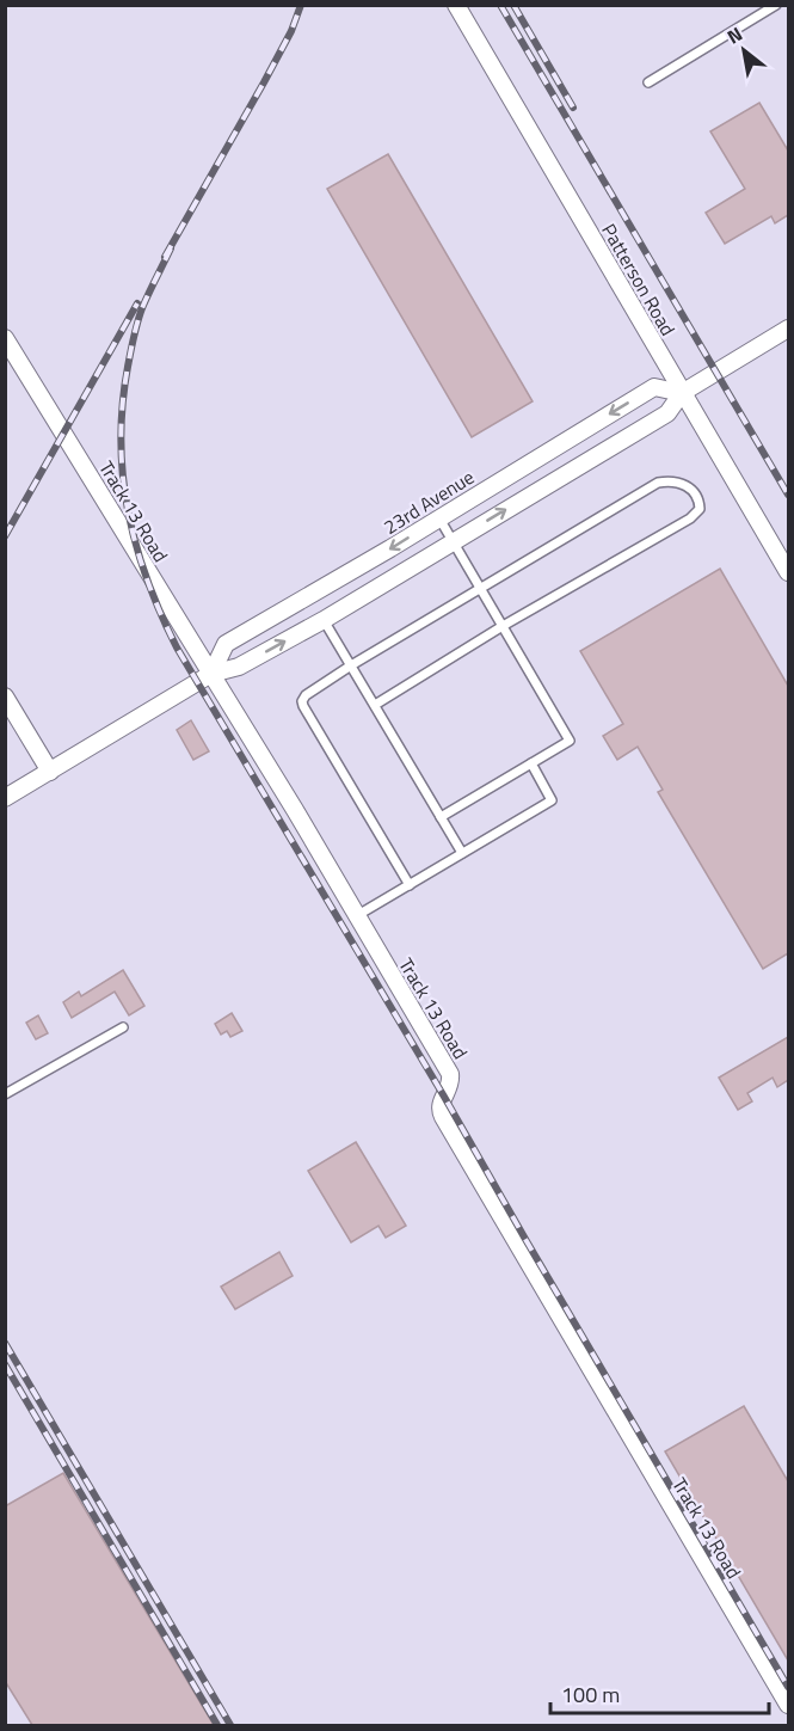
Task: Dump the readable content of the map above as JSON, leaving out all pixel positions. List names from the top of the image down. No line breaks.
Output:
{"streets":{"street":["Patterson Road","23rd Avenue","Track 13 Road"]},"crossings":[["Patterson Road","23rd Avenue"],["23rd Avenue","Track 13 Road"]],"scale_bar":"100 m","north":"top left"}
